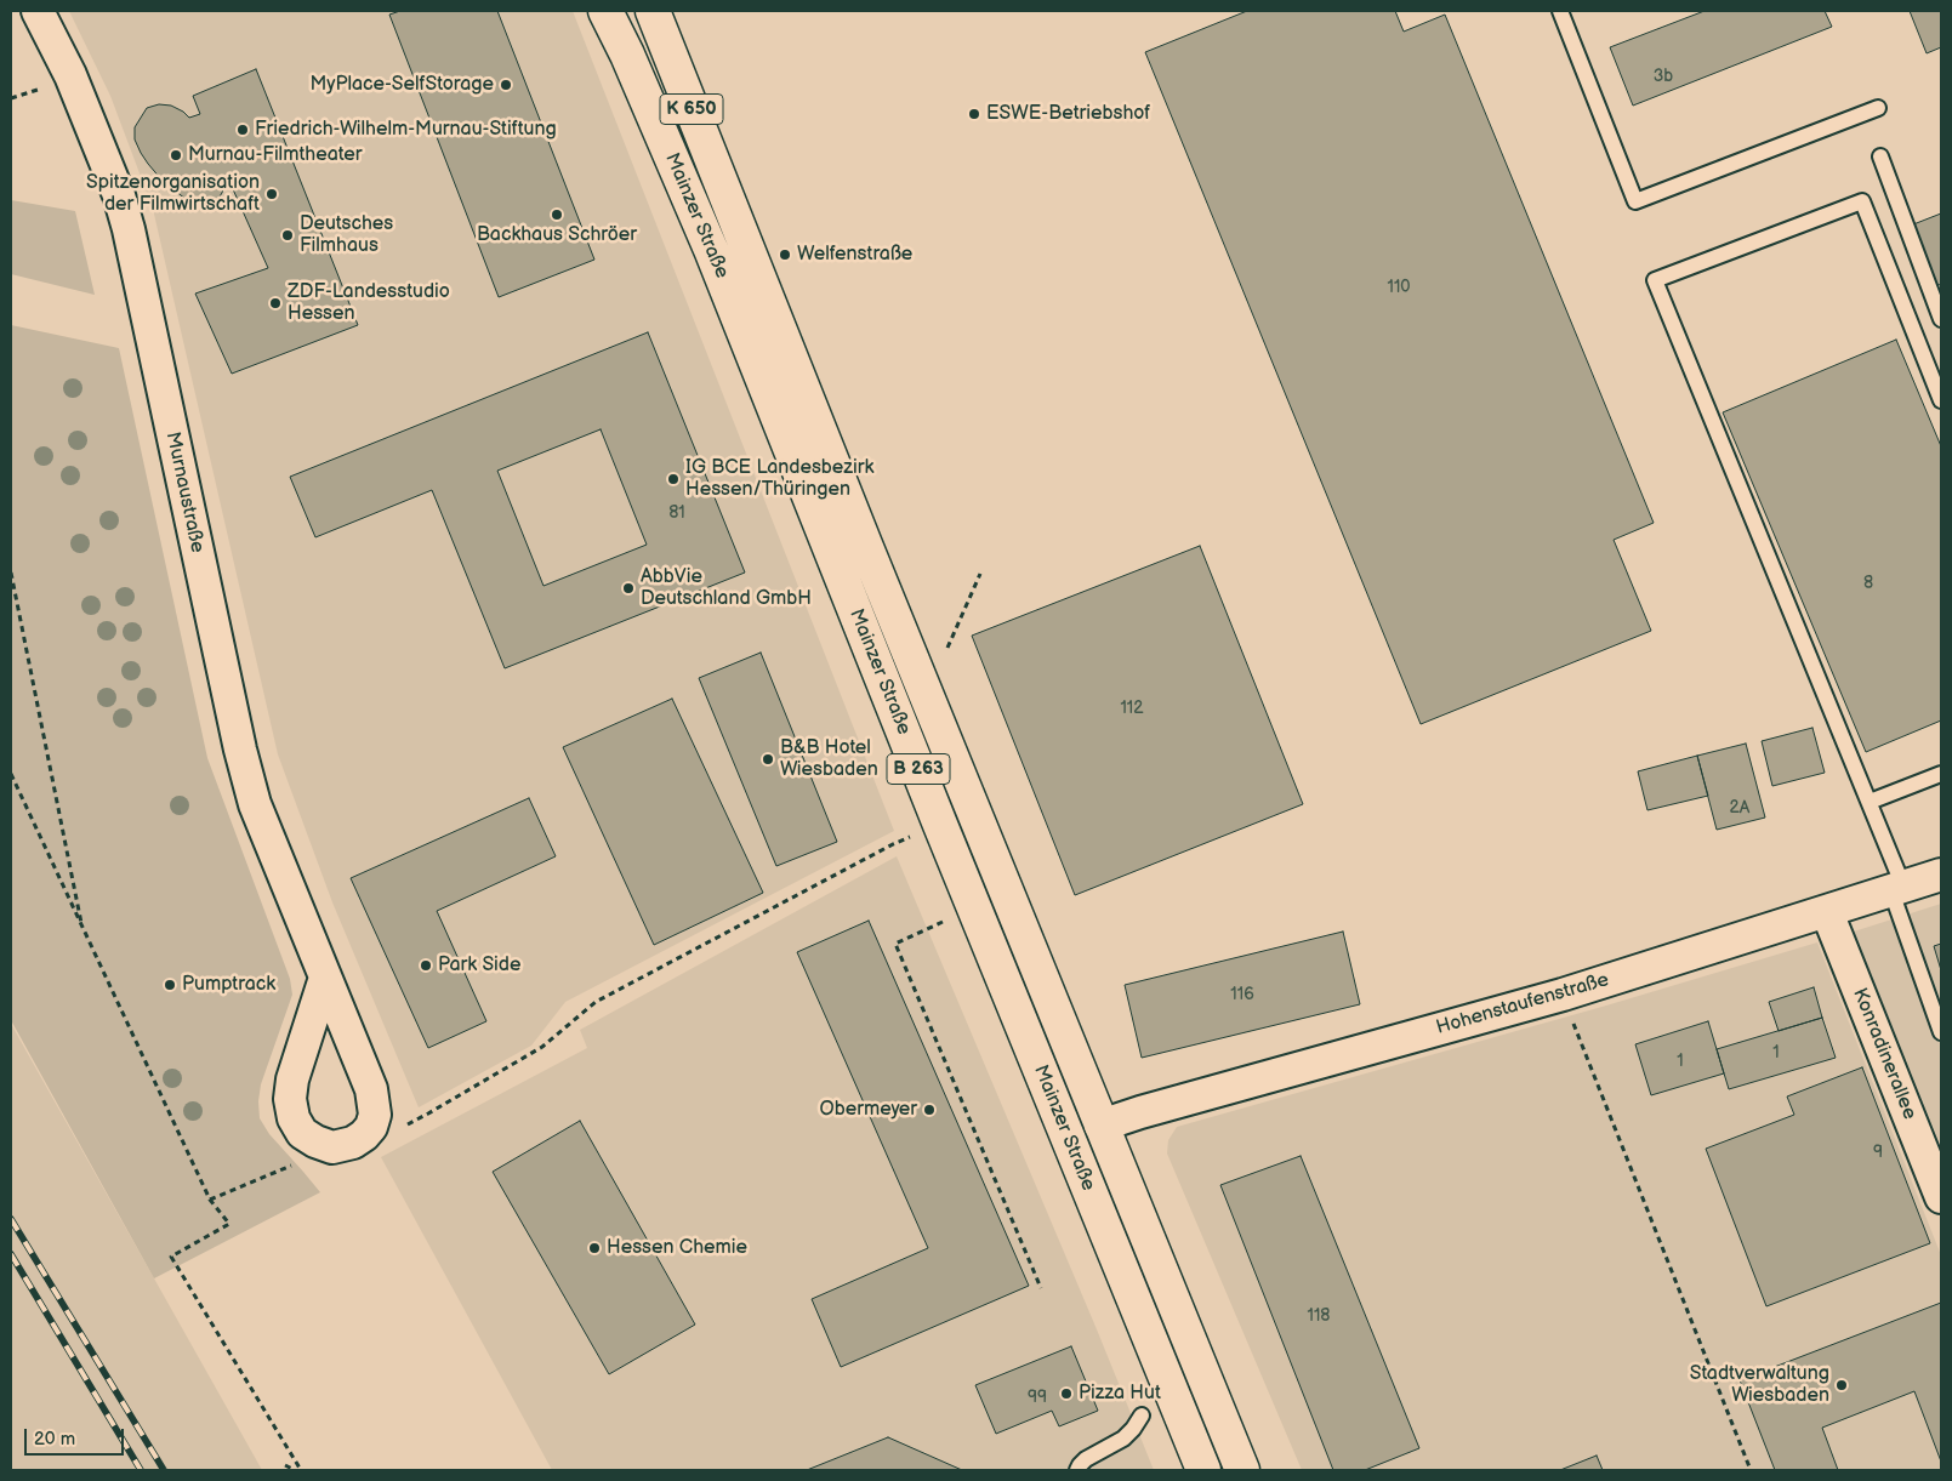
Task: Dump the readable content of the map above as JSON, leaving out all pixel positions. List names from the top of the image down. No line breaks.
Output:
{"streets":{"main road":["K 650","Mainzer Straße","B 263"],"street":["Murnaustraße","Hohenstaufenstraße","Konradinerallee"]},"crossings":[["Mainzer Straße","Hohenstaufenstraße"],["Hohenstaufenstraße","Konradinerallee"]],"places":["MyPlace-SelfStorage","ESWE-Betriebshof","Friedrich-Wilhelm-Murnau-Stiftung","Murnau-Filmtheater","Spitzenorganisation der Filmwirtschaft","Backhaus Schröer","Deutsches Filmhaus","Welfenstraße","ZDF-Landesstudio Hessen","IG BCE Landesbezirk Hessen/Thüringen","AbbVie Deutschland GmbH","B&B Hotel Wiesbaden","Park Side","Pumptrack","Obermeyer","Hessen Chemie","Stadtverwaltung Wiesbaden","Pizza Hut"],"house_numbers":["3b","110","81","8","112","2A","116","1","1","9","118","99"],"scale_bar":"20 m"}
